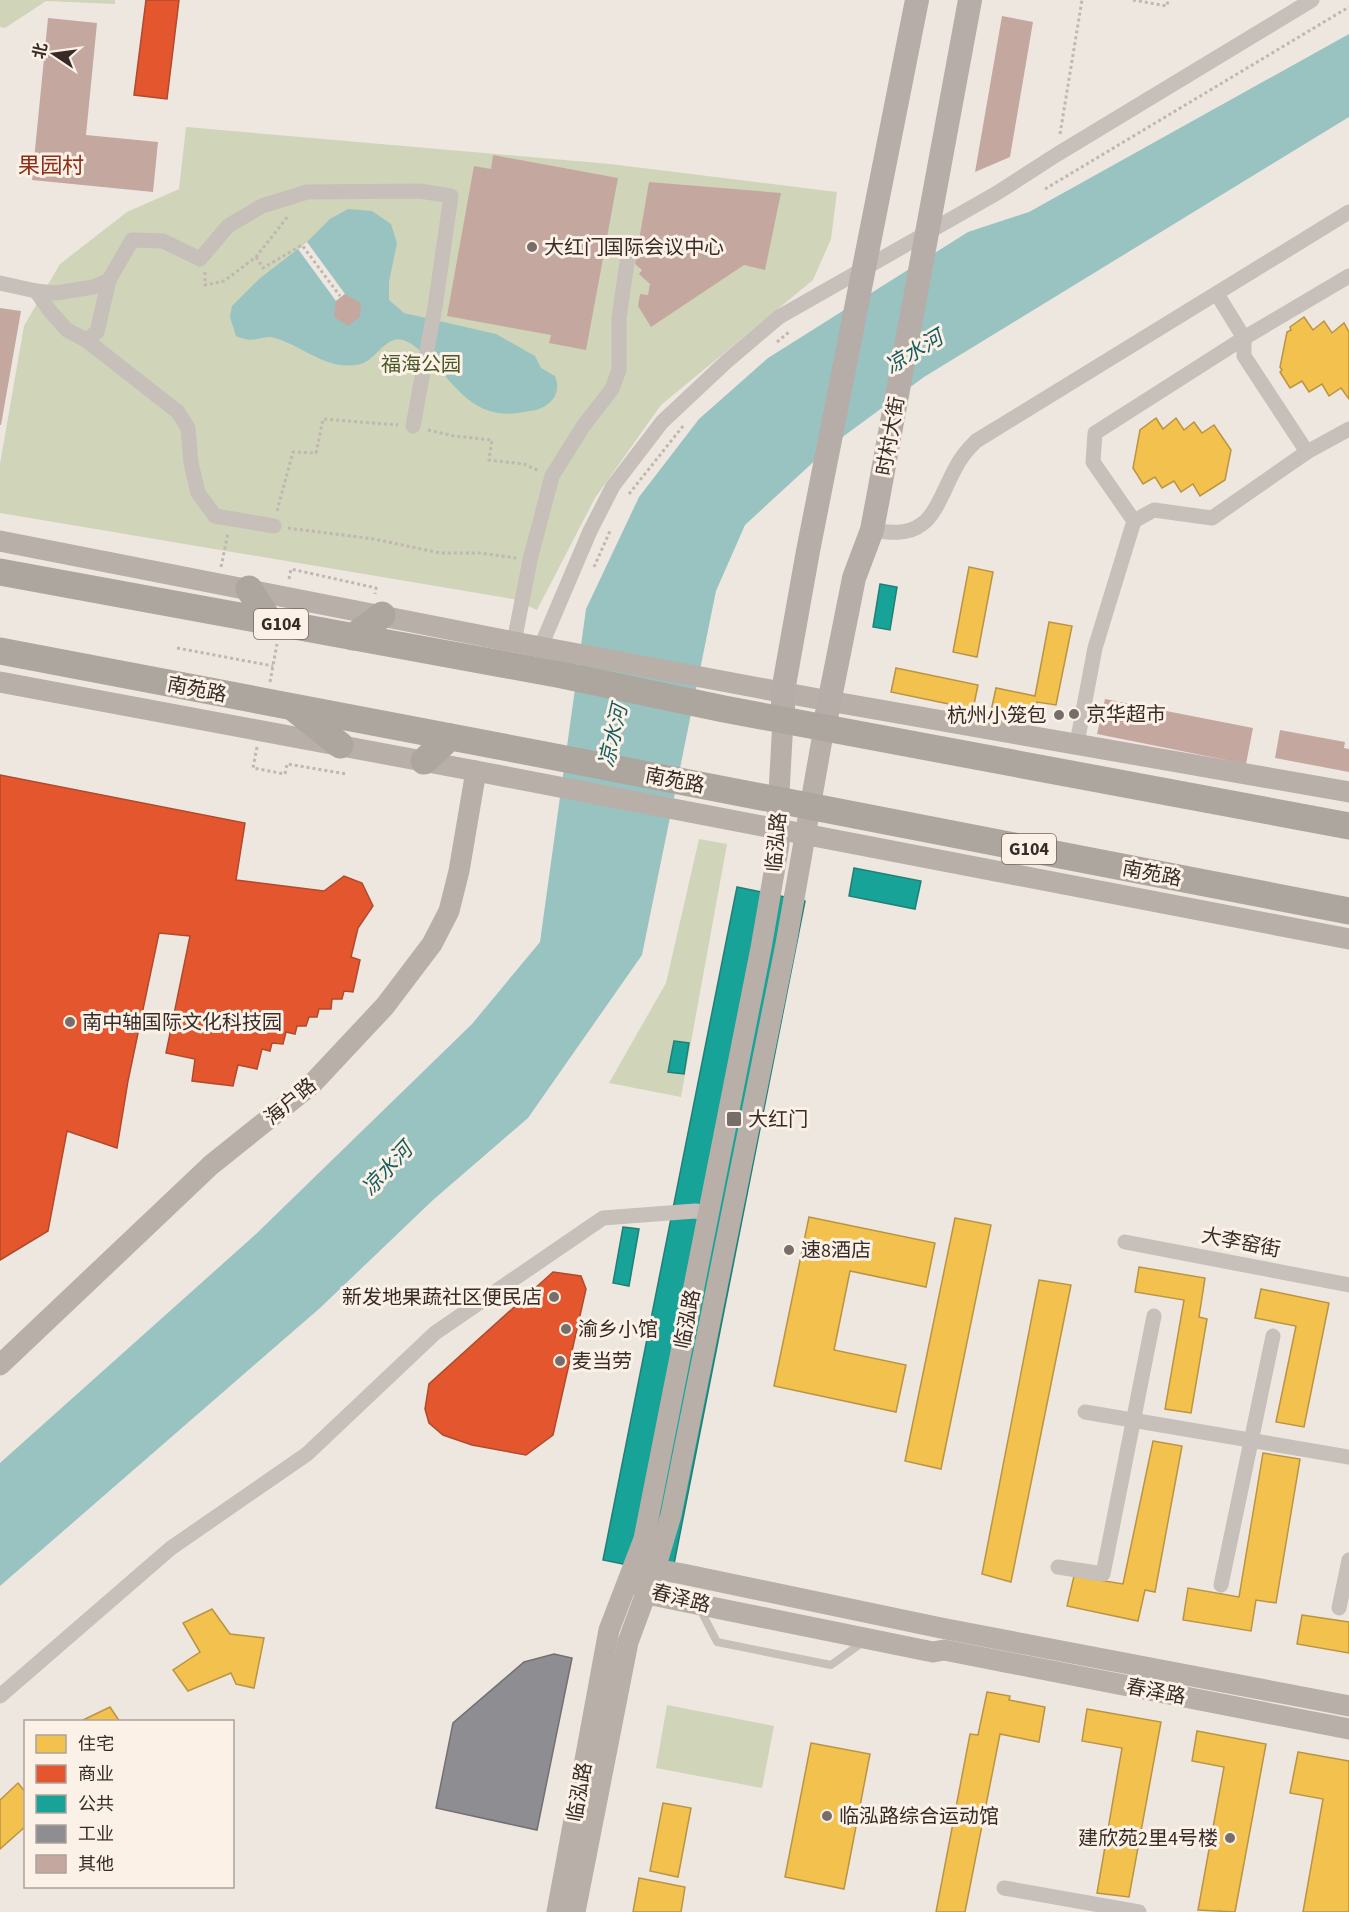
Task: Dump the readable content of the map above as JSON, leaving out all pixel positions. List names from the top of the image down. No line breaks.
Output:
{"streets":{"highway":["G104","南苑路"],"main road":["时村大街"],"street":["临泓路","海户路","大李窑街","春泽路"]},"crossings":[["时村大街","G104"],["时村大街","临泓路"],["G104","临泓路"],["南苑路","临泓路"],["临泓路","春泽路"]],"districts":["果园村"],"water":["凉水河"],"parks":["福海公园"],"places":{"other":["大红门国际会议中心","京华超市","杭州小笼包","南中轴国际文化科技园","速8酒店","新发地果蔬社区便民店","渝乡小馆","麦当劳","临泓路综合运动馆","建欣苑2里4号楼"],"transit":["大红门"]},"legend":["住宅","商业","公共","工业","其他"],"north":"left"}
